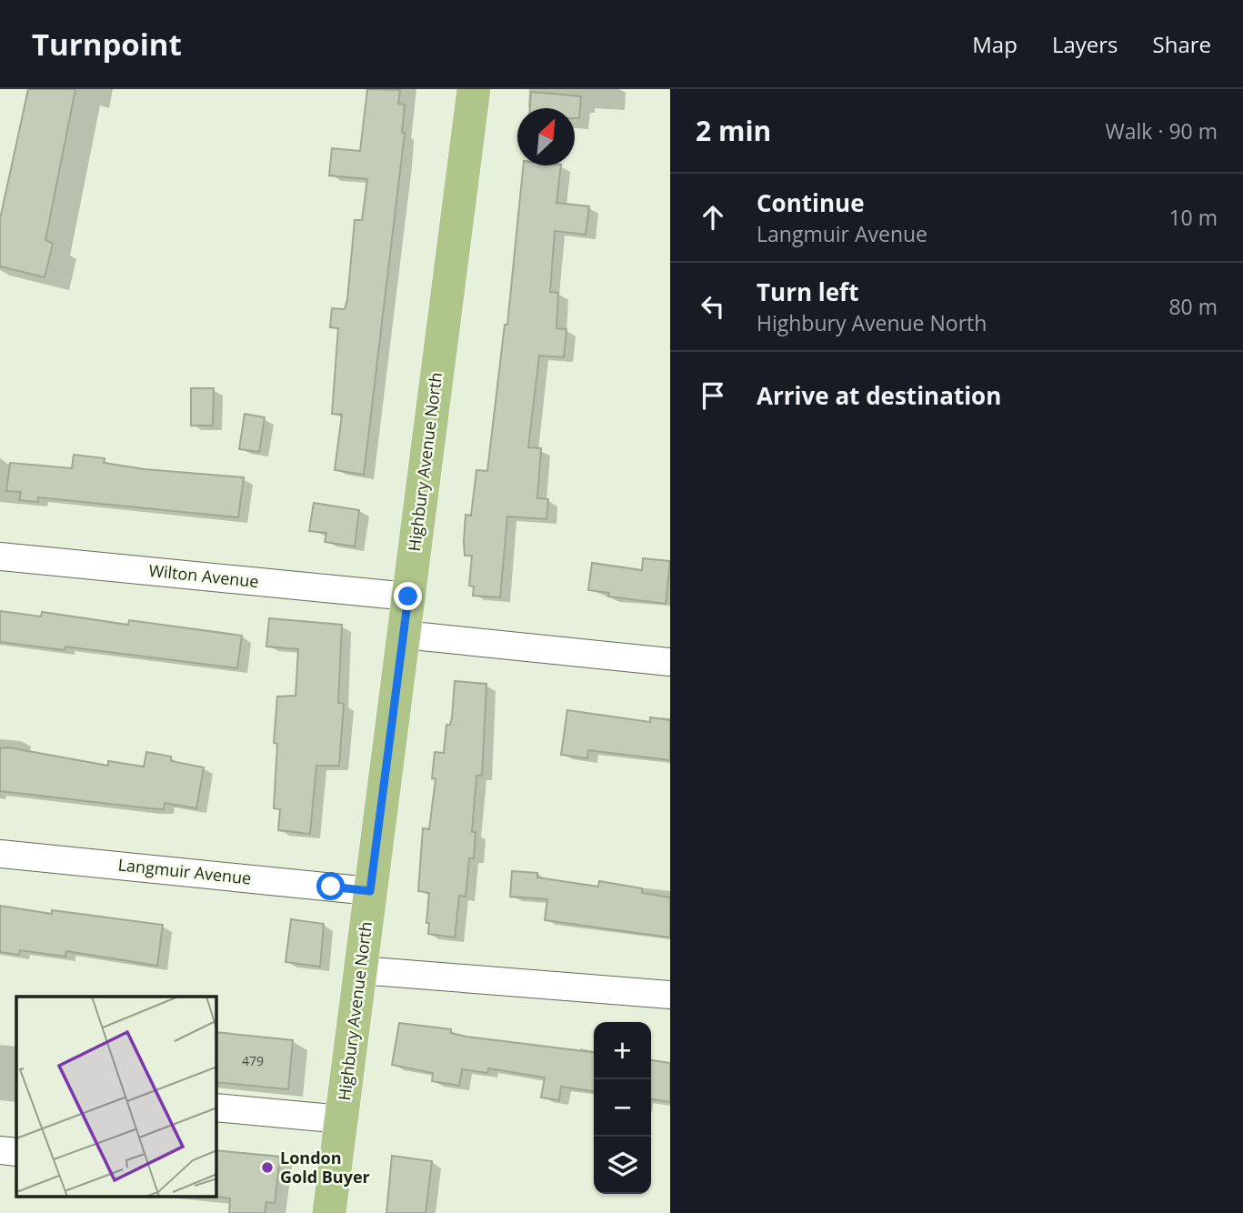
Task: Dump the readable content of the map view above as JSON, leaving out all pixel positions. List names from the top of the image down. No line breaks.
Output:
{"streets":{"main road":["Highbury Avenue North"],"street":["Wilton Avenue","Langmuir Avenue"]},"crossings":[["Highbury Avenue North","Wilton Avenue"],["Highbury Avenue North","Langmuir Avenue"]],"places":["London Gold Buyer"],"house_numbers":["479"],"north":"top right","page":{"header":"Turnpoint","nav":["Map","Layers","Share"],"heading":["2 min","Walk · 90 m"],"list":[["Continue","Langmuir Avenue","10 m"],["Turn left","Highbury Avenue North","80 m"],"Arrive at destination"],"map_buttons":["+","−"]}}
